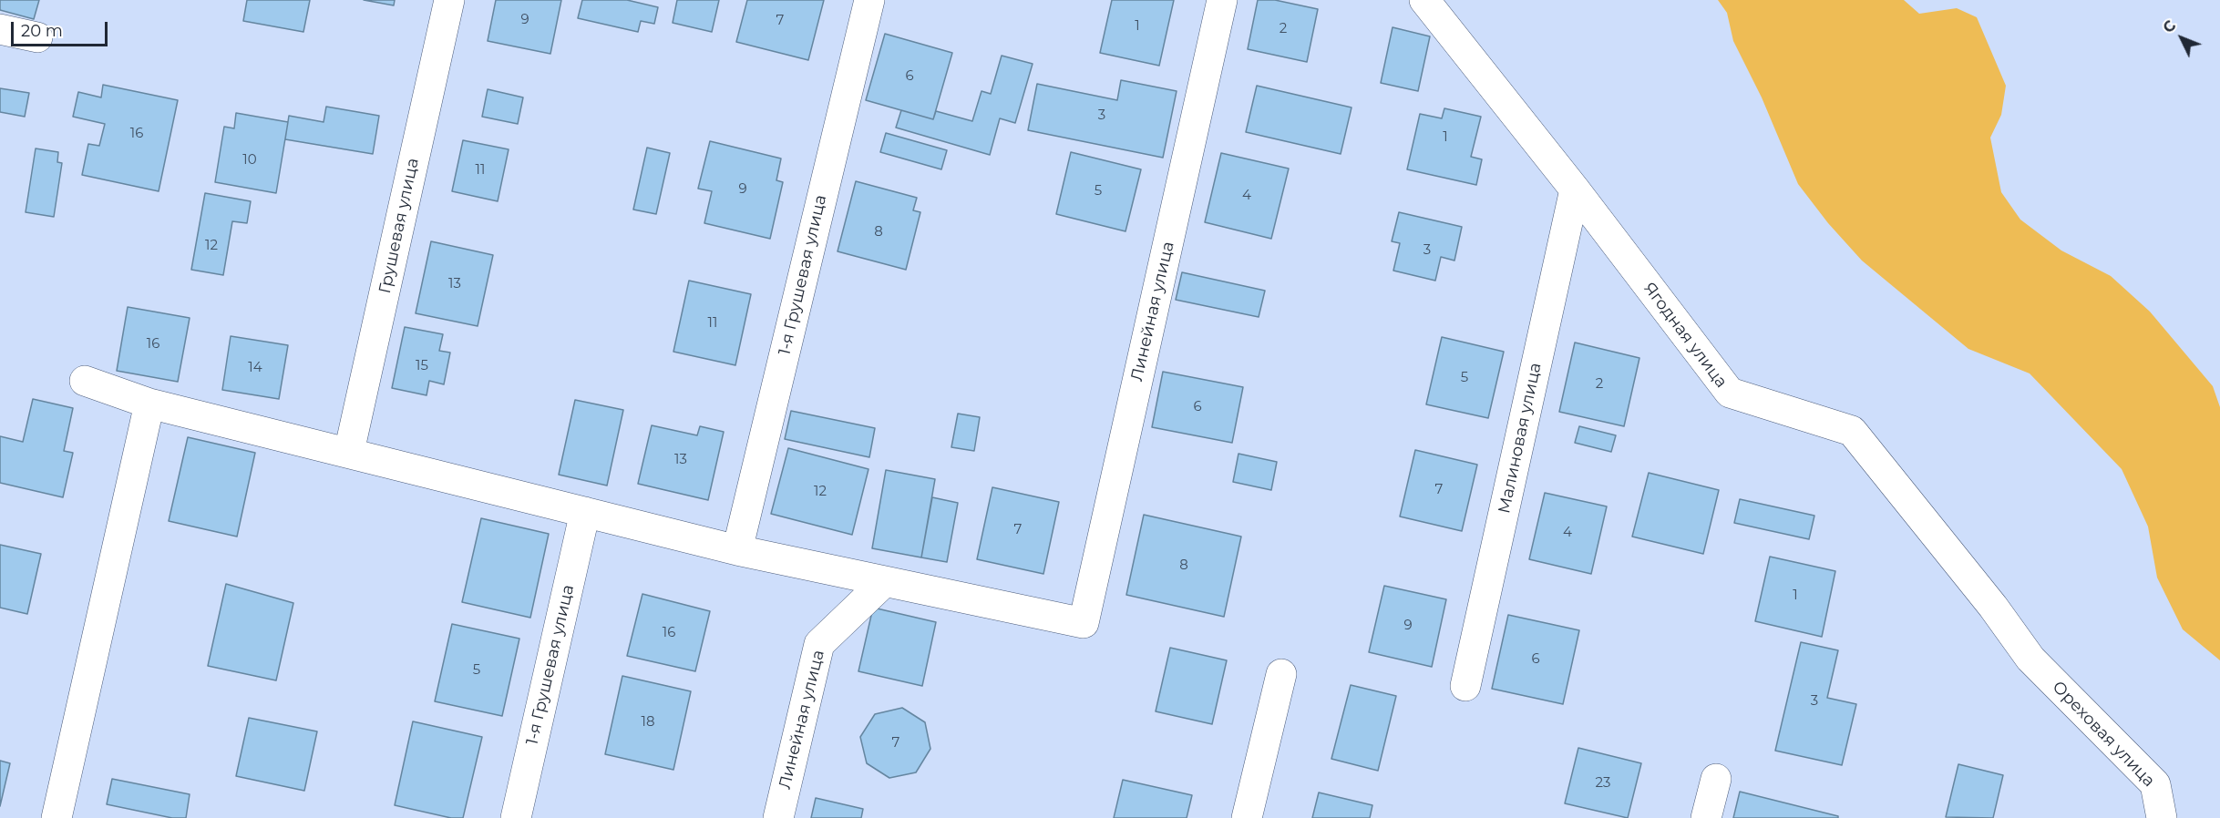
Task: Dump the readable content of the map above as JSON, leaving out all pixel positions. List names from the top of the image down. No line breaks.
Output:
{"streets":{"street":["Грушевая улица","1-я Грушевая улица","Линейная улица","Ягодная улица","Малиновая улица","Ореховая улица"]},"crossings":[["Ягодная улица","Малиновая улица"],["Ягодная улица","Ореховая улица"]],"house_numbers":["9","7","1","2","6","3","16","1","10","11","9","5","4","8","12","3","13","11","16","15","14","5","2","6","13","7","12","7","4","8","1","9","16","6","5","3","18","7","23"],"scale_bar":"20 m","north":"top left"}
